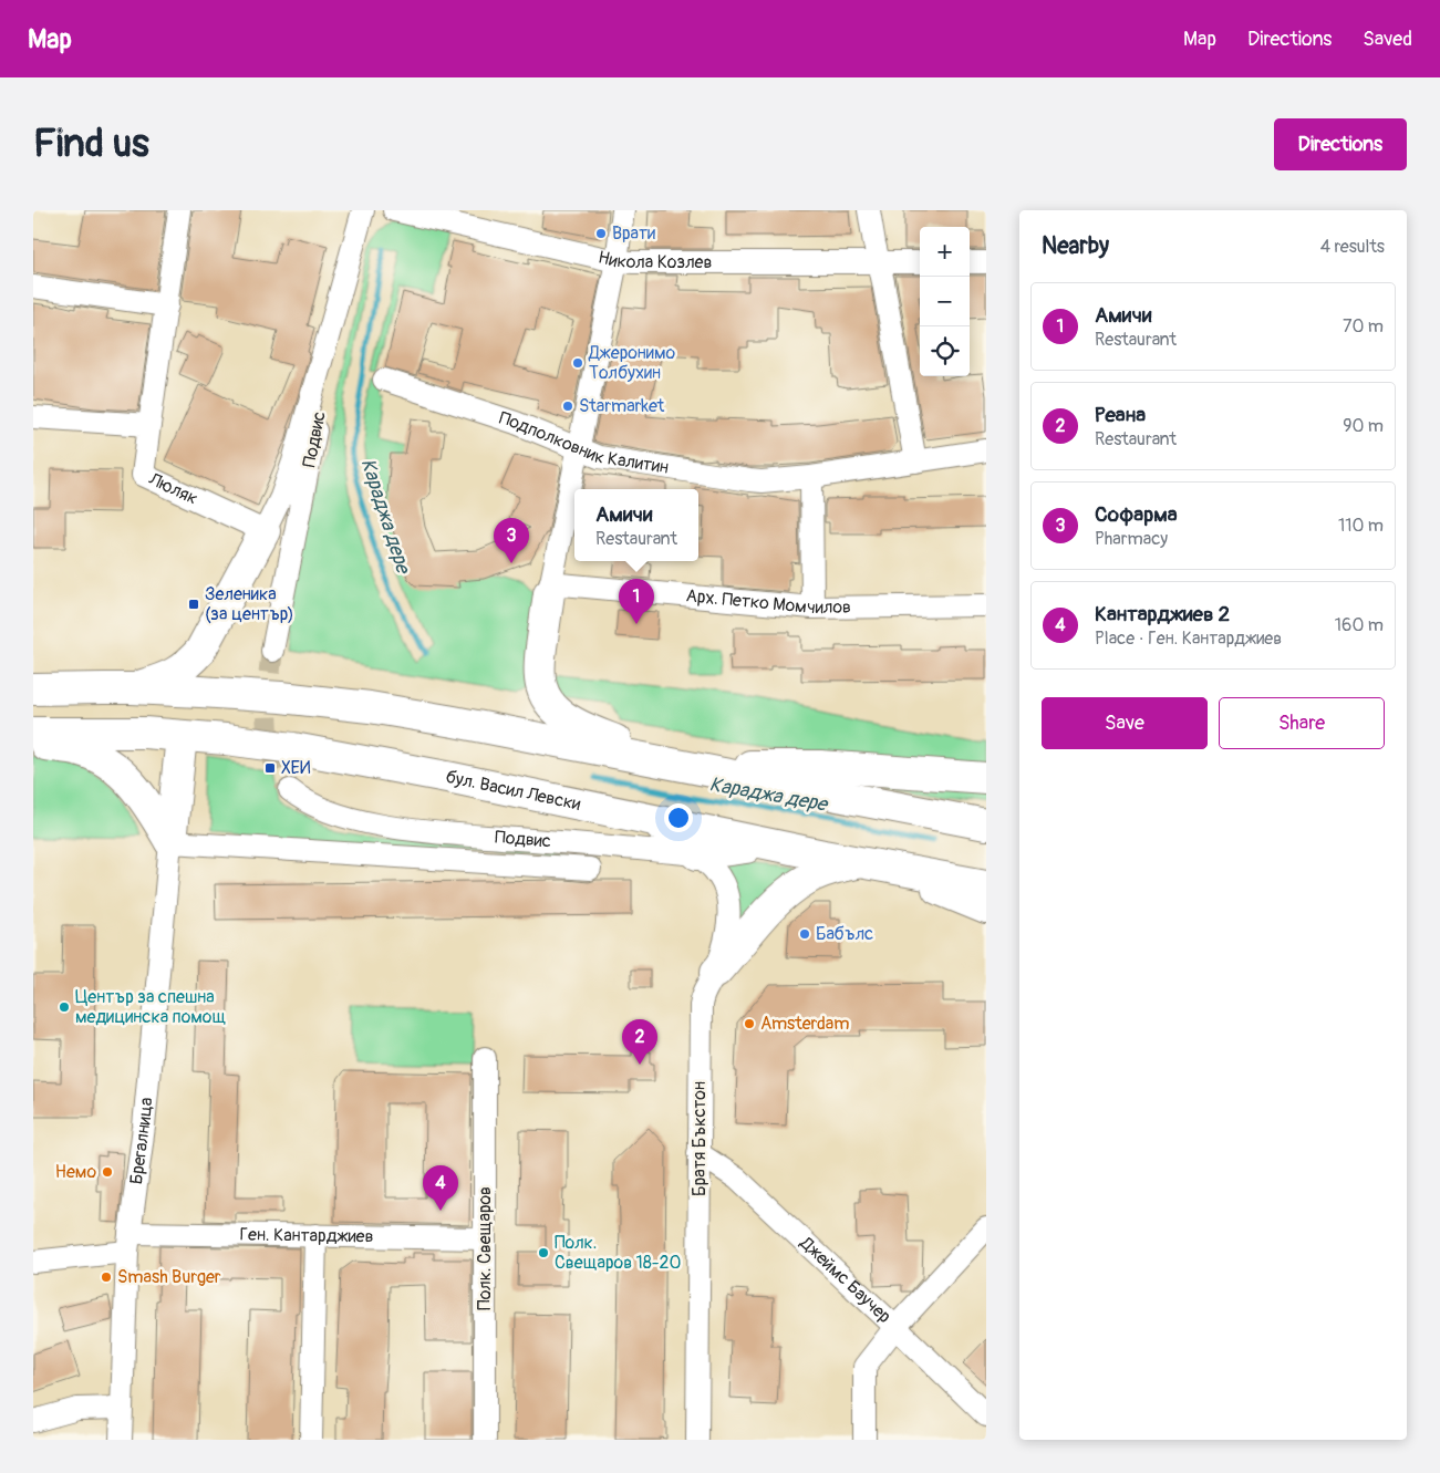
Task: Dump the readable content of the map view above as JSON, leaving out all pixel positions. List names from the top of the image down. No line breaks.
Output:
{"streets":{"highway":["бул. Васил Левски"],"street":["Никола Козлев","Подвис","Подполковник Калитин","Люляк","Арх. Петко Момчилов","Братя Бъкстон","Брегалница","Ген. Кантарджиев","Полк. Свещаров","Джеймс Баучер"]},"crossings":[["Подвис","Люляк"],["Подвис","Братя Бъкстон"],["Братя Бъкстон","Джеймс Баучер"],["Брегалница","Ген. Кантарджиев"],["Ген. Кантарджиев","Полк. Свещаров"]],"water":["Караджа дере"],"places":{"other":["Врати","Джеронимо Толбухин","Starmarket","Бабълс","Център за спешна медицинска помощ","Amsterdam","Немо","Полк. Свещаров 18-20","Smash Burger"],"transit":["Зеленика (за център)","ХЕИ"]},"page":{"header":"Map","nav":["Map","Directions","Saved"],"buttons":["Directions",["Save","Share"]],"title":"Find us","heading":["Nearby","4 results"],"map_buttons":["+","−"],"list":[{"mark":"1","name":"Амичи","note":"Restaurant","value":"70 m"},{"mark":"2","name":"Реана","note":"Restaurant","value":"90 m"},{"mark":"3","name":"Софарма","note":"Pharmacy","value":"110 m"},{"mark":"4","name":"Кантарджиев 2","note":"Place · Ген. Кантарджиев","value":"160 m"}],"popup":["Амичи","Restaurant"],"pins":["3","1","2","4"]}}
